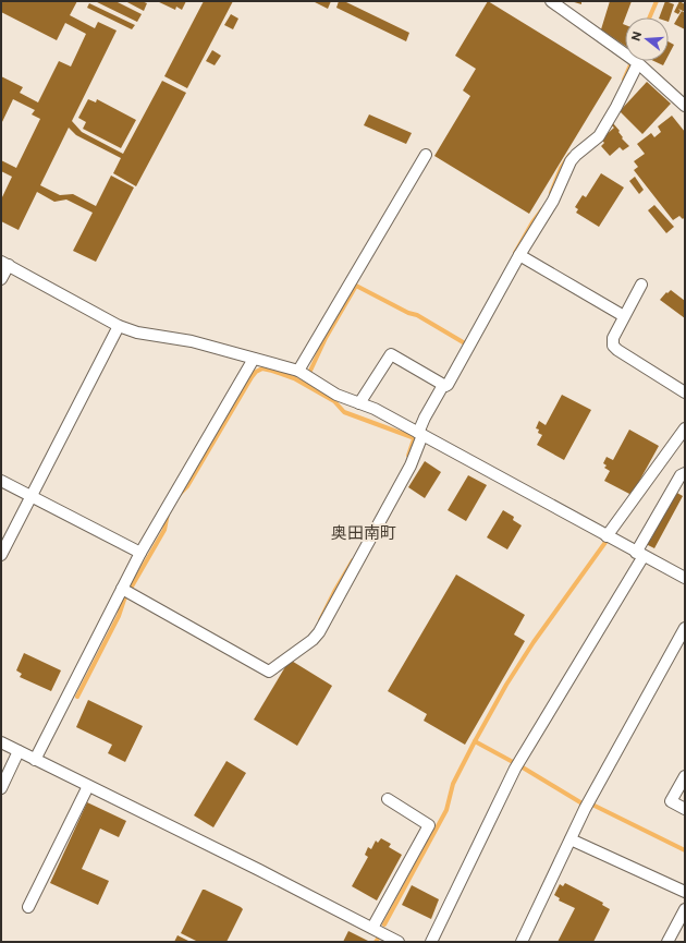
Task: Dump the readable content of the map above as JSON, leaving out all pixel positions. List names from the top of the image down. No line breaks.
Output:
{"districts":["奥田南町"],"north":"left"}
